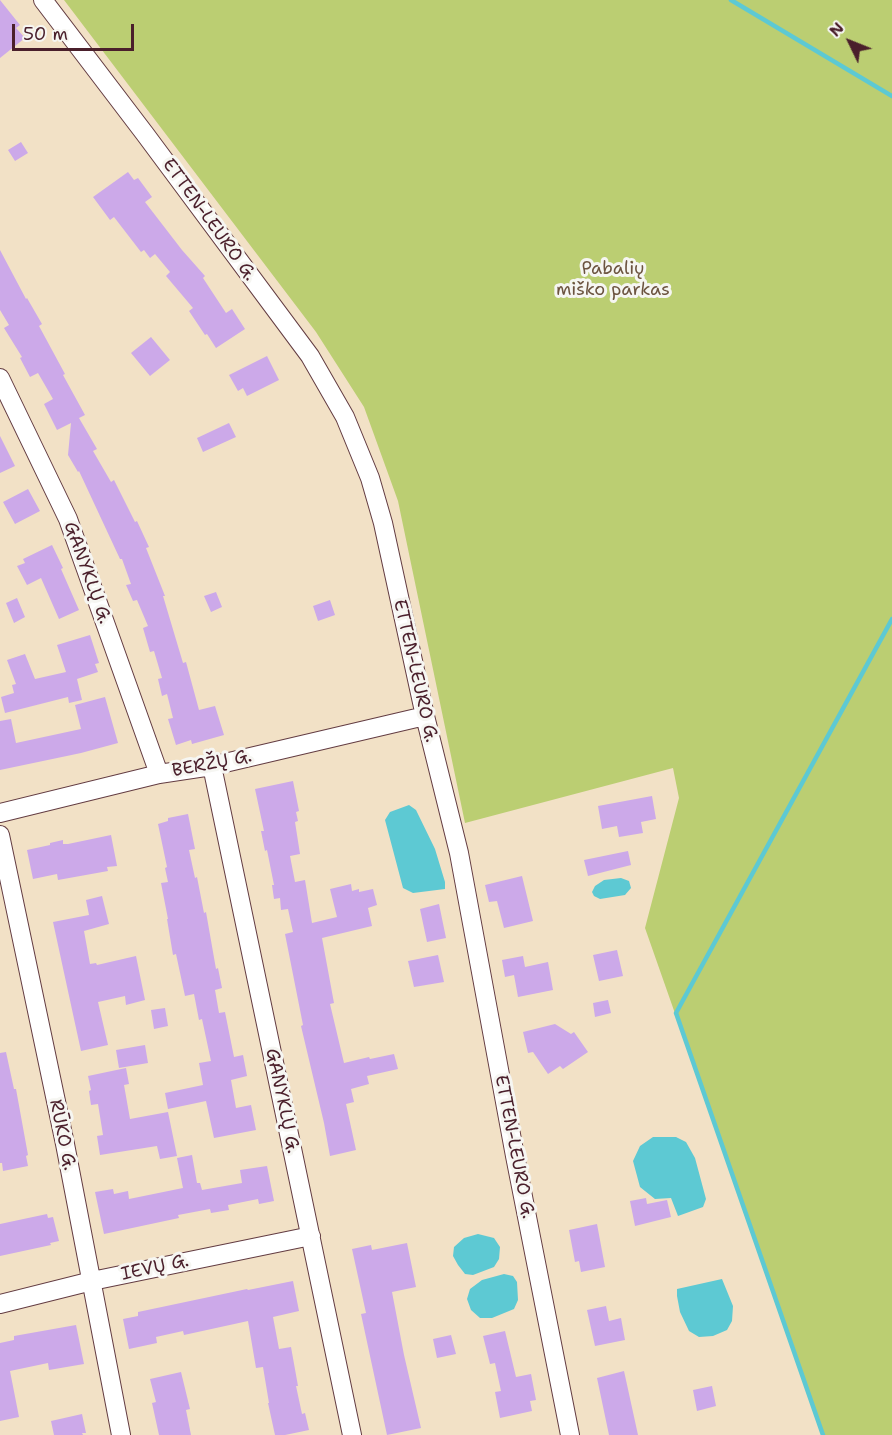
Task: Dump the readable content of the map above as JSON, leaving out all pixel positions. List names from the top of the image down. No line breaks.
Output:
{"streets":{"street":["ETTEN-LEURO G.","GANYKLŲ G.","BERŽŲ G.","RŪKO G.","IEVŲ G."]},"crossings":[["ETTEN-LEURO G.","BERŽŲ G."],["GANYKLŲ G.","BERŽŲ G."],["GANYKLŲ G.","IEVŲ G."],["RŪKO G.","IEVŲ G."]],"parks":["Pabalių miško parkas"],"scale_bar":"50 m","north":"top left"}
